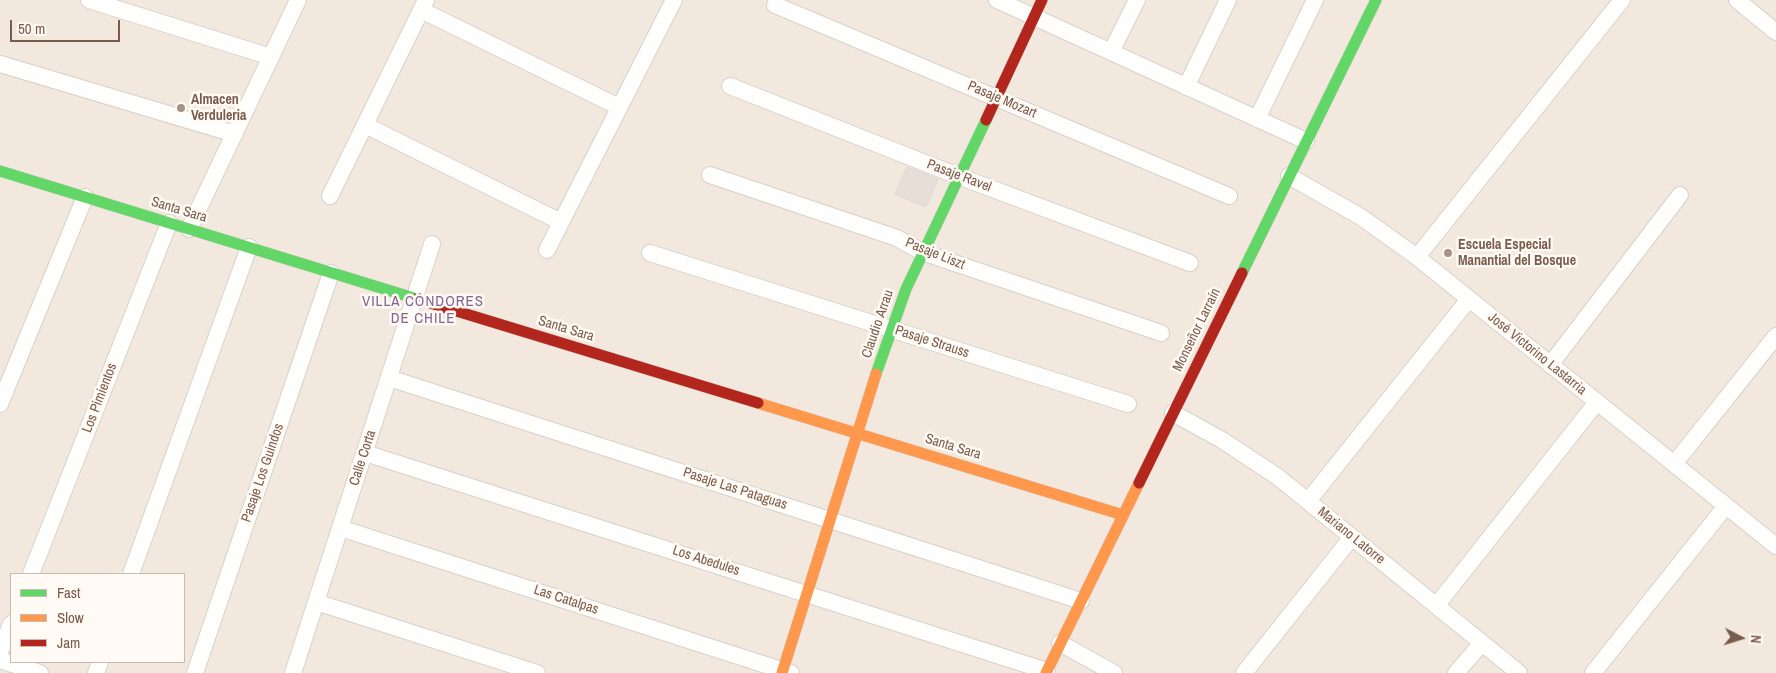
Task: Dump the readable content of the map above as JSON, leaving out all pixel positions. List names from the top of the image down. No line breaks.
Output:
{"streets":{"street":["Pasaje Mozart","Pasaje Ravel","Santa Sara","Pasaje Liszt","Claudio Arrau","Monseñor Larraín","Pasaje Strauss","José Victorino Lastarria","Los Pimientos","Calle Corta","Pasaje Los Guindos","Pasaje Las Pataguas","Mariano Latorre","Los Abedules","Las Catalpas"]},"crossings":[["Pasaje Mozart","Claudio Arrau"],["Pasaje Ravel","Claudio Arrau"],["Santa Sara","Claudio Arrau"],["Santa Sara","Monseñor Larraín"],["Santa Sara","Los Pimientos"],["Santa Sara","Calle Corta"],["Santa Sara","Pasaje Los Guindos"],["Pasaje Liszt","Claudio Arrau"],["Claudio Arrau","Pasaje Strauss"],["Claudio Arrau","Pasaje Las Pataguas"],["Claudio Arrau","Los Abedules"],["Claudio Arrau","Las Catalpas"],["Monseñor Larraín","José Victorino Lastarria"],["Monseñor Larraín","Pasaje Las Pataguas"],["Monseñor Larraín","Mariano Latorre"],["Monseñor Larraín","Los Abedules"],["Calle Corta","Pasaje Las Pataguas"],["Calle Corta","Los Abedules"],["Calle Corta","Las Catalpas"]],"districts":["VILLA CÓNDORES DE CHILE"],"places":["Almacen Verduleria","Escuela Especial Manantial del Bosque"],"legend":["Fast","Slow","Jam"],"scale_bar":"50 m","north":"right"}
